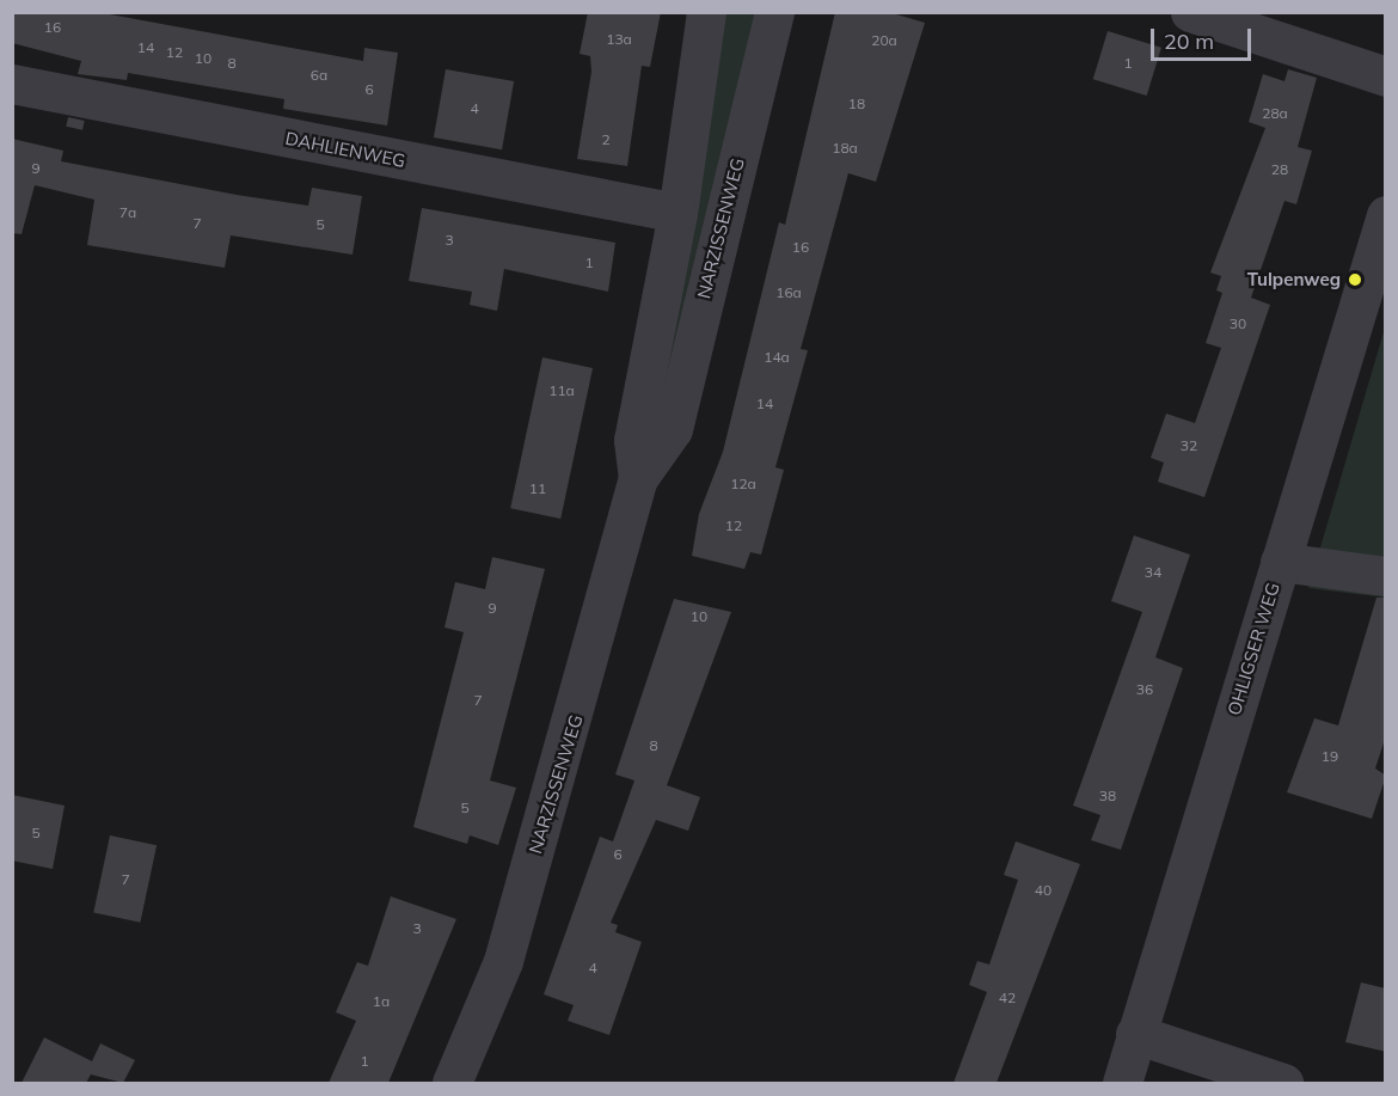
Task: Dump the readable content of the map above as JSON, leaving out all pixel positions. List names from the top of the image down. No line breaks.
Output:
{"streets":{"street":["DAHLIENWEG","NARZISSENWEG","OHLIGSER WEG"]},"crossings":[["DAHLIENWEG","NARZISSENWEG"]],"places":["Tulpenweg"],"house_numbers":["16","13a","20a","14","12","10","8","1","6a","6","18","4","28a","2","18a","9","28","7a","7","5","3","16","1","16a","30","14a","11a","14","32","12a","11","12","34","9","10","36","7","8","19","38","5","5","6","7","40","3","4","42","1a","1"],"scale_bar":"20 m"}
